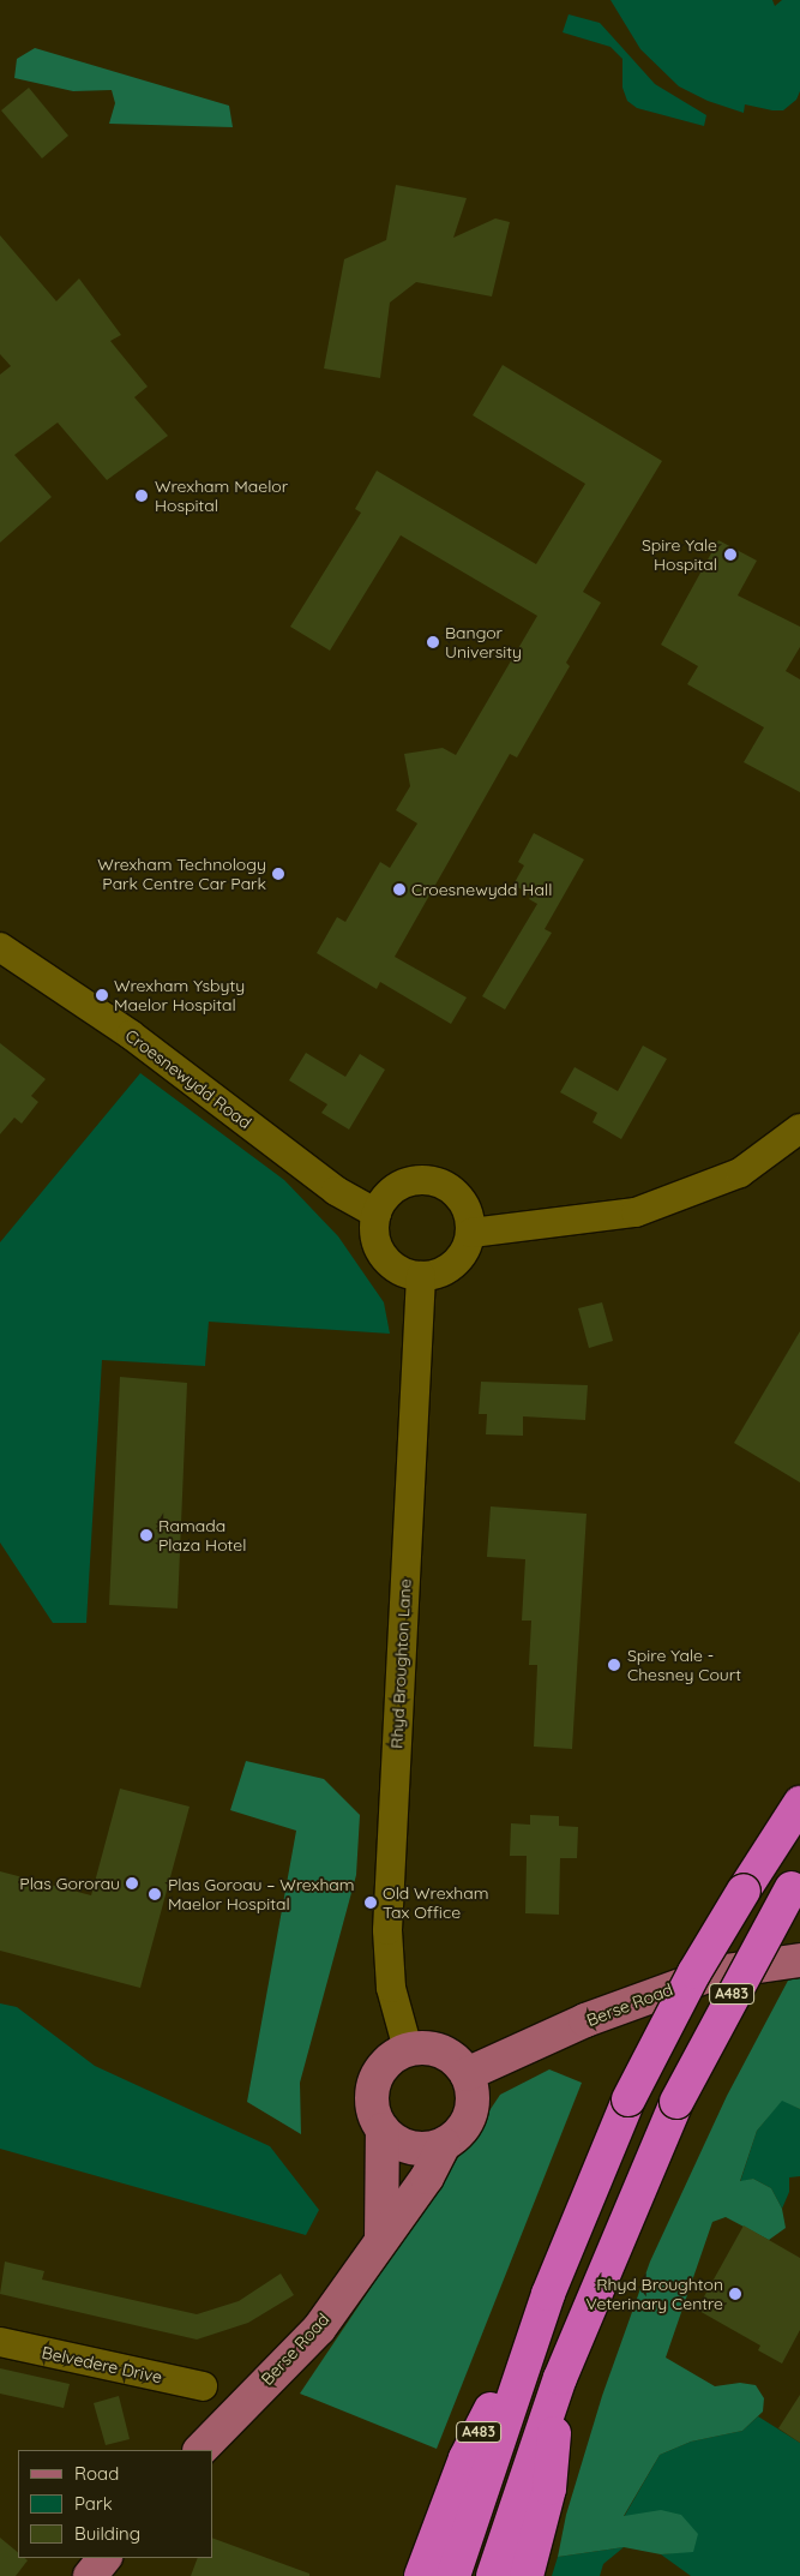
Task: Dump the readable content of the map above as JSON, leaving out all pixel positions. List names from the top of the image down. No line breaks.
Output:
{"streets":{"highway":["A483"],"main road":["Berse Road"],"street":["Croesnewydd Road","Rhyd Broughton Lane","Belvedere Drive"]},"crossings":[["Croesnewydd Road","Rhyd Broughton Lane"],["Rhyd Broughton Lane","Berse Road"]],"places":["Wrexham Maelor Hospital","Spire Yale Hospital","Bangor University","Wrexham Technology Park Centre Car Park","Croesnewydd Hall","Wrexham Ysbyty Maelor Hospital","Ramada Plaza Hotel","Spire Yale - Chesney Court","Plas Gororau","Plas Goroau – Wrexham Maelor Hospital","Old Wrexham Tax Office","Rhyd Broughton Veterinary Centre"],"legend":["Road","Park","Building"]}
